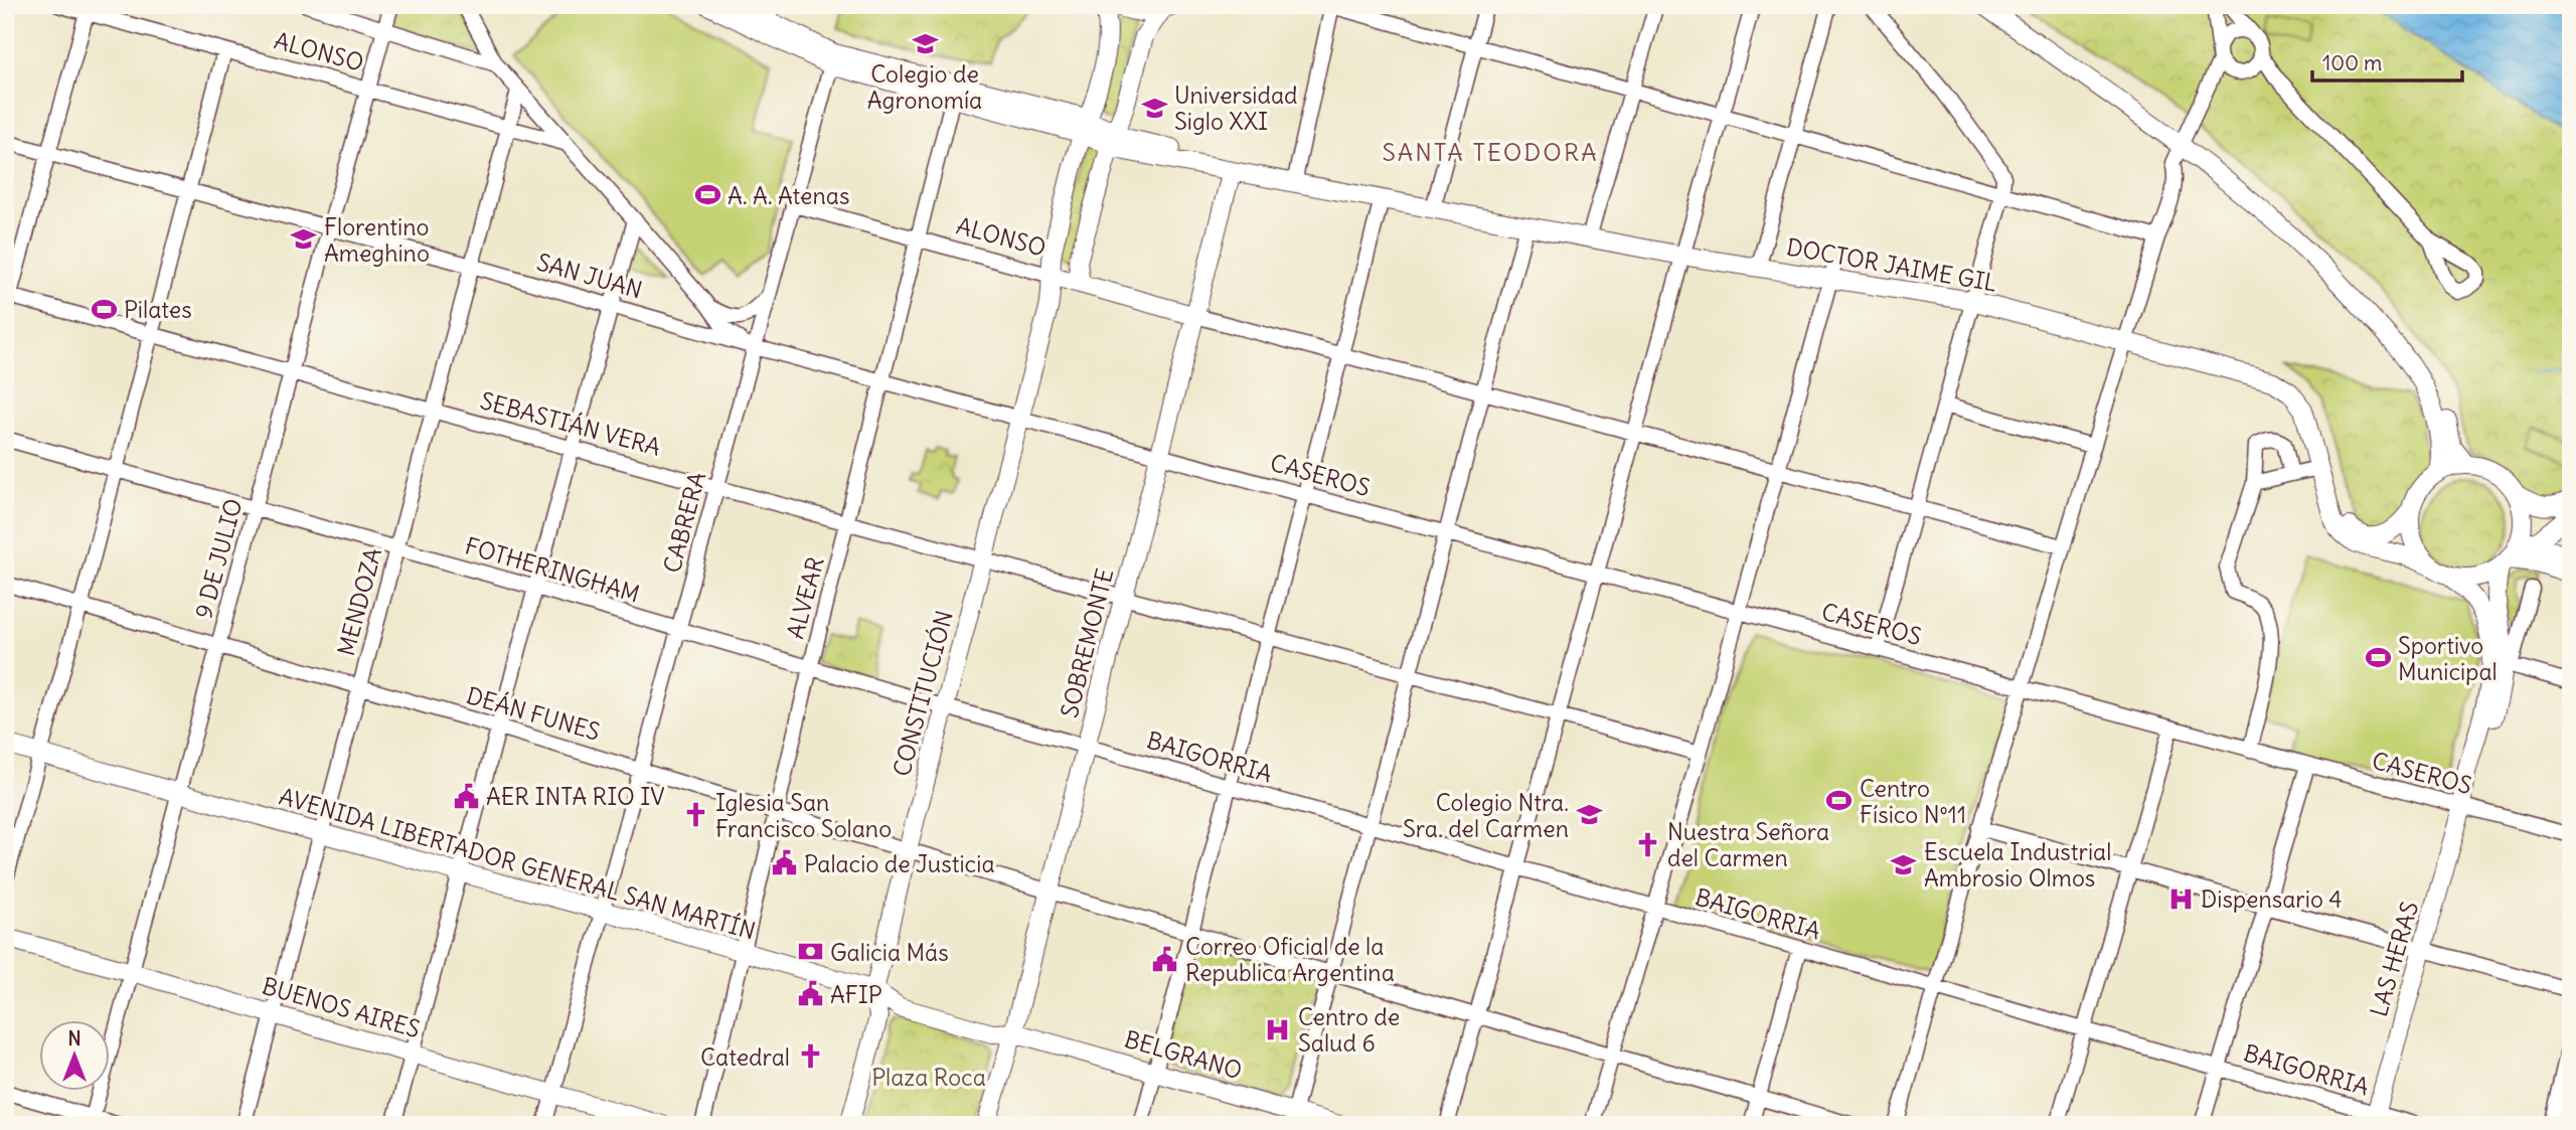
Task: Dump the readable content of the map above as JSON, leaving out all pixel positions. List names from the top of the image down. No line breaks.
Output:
{"streets":{"main road":["ALONSO","DOCTOR JAIME GIL","SOBREMONTE","CONSTITUCIÓN","AVENIDA LIBERTADOR GENERAL SAN MARTÍN","LAS HERAS","BUENOS AIRES","BELGRANO"],"street":["SAN JUAN","SEBASTIÁN VERA","CASEROS","CABRERA","9 DE JULIO","FOTHERINGHAM","ALVEAR","MENDOZA","DEÁN FUNES","BAIGORRIA"]},"crossings":[["ALONSO","CABRERA"],["ALONSO","9 DE JULIO"],["ALONSO","ALVEAR"],["ALONSO","MENDOZA"],["ALONSO","SOBREMONTE"],["ALONSO","CONSTITUCIÓN"],["DOCTOR JAIME GIL","SOBREMONTE"],["DOCTOR JAIME GIL","LAS HERAS"],["SAN JUAN","CASEROS"],["SAN JUAN","CABRERA"],["SAN JUAN","9 DE JULIO"],["SAN JUAN","ALVEAR"],["SAN JUAN","MENDOZA"],["SAN JUAN","SOBREMONTE"],["SAN JUAN","CONSTITUCIÓN"],["SEBASTIÁN VERA","CABRERA"],["SEBASTIÁN VERA","9 DE JULIO"],["SEBASTIÁN VERA","ALVEAR"],["SEBASTIÁN VERA","MENDOZA"],["SEBASTIÁN VERA","SOBREMONTE"],["SEBASTIÁN VERA","CONSTITUCIÓN"],["CASEROS","SOBREMONTE"],["CASEROS","LAS HERAS"],["CABRERA","FOTHERINGHAM"],["CABRERA","DEÁN FUNES"],["CABRERA","AVENIDA LIBERTADOR GENERAL SAN MARTÍN"],["CABRERA","BUENOS AIRES"],["9 DE JULIO","FOTHERINGHAM"],["9 DE JULIO","DEÁN FUNES"],["9 DE JULIO","AVENIDA LIBERTADOR GENERAL SAN MARTÍN"],["9 DE JULIO","BUENOS AIRES"],["FOTHERINGHAM","ALVEAR"],["FOTHERINGHAM","MENDOZA"],["FOTHERINGHAM","SOBREMONTE"],["FOTHERINGHAM","CONSTITUCIÓN"],["FOTHERINGHAM","BAIGORRIA"],["ALVEAR","DEÁN FUNES"],["ALVEAR","AVENIDA LIBERTADOR GENERAL SAN MARTÍN"],["MENDOZA","DEÁN FUNES"],["MENDOZA","AVENIDA LIBERTADOR GENERAL SAN MARTÍN"],["MENDOZA","BUENOS AIRES"],["SOBREMONTE","DEÁN FUNES"],["SOBREMONTE","BAIGORRIA"],["SOBREMONTE","AVENIDA LIBERTADOR GENERAL SAN MARTÍN"],["SOBREMONTE","BELGRANO"],["CONSTITUCIÓN","DEÁN FUNES"],["CONSTITUCIÓN","AVENIDA LIBERTADOR GENERAL SAN MARTÍN"],["BAIGORRIA","LAS HERAS"],["AVENIDA LIBERTADOR GENERAL SAN MARTÍN","BELGRANO"]],"districts":["SANTA TEODORA"],"parks":["Plaza Roca"],"places":{"school or university":["Colegio de Agronomía","Universidad Siglo XXI","Florentino Ameghino","Colegio Ntra. Sra. del Carmen","Escuela Industrial Ambrosio Olmos"],"sports":["A. A. Atenas","Pilates","Sportivo Municipal","Centro Físico Nº11"],"public building":["AER INTA RIO IV","Palacio de Justicia","Correo Oficial de la Republica Argentina","AFIP"],"church":["Iglesia San Francisco Solano","Nuestra Señora del Carmen","Catedral"],"hospital":["Dispensario 4","Centro de Salud 6"],"bank":["Galicia Más"]},"scale_bar":"100 m","north":"top"}
